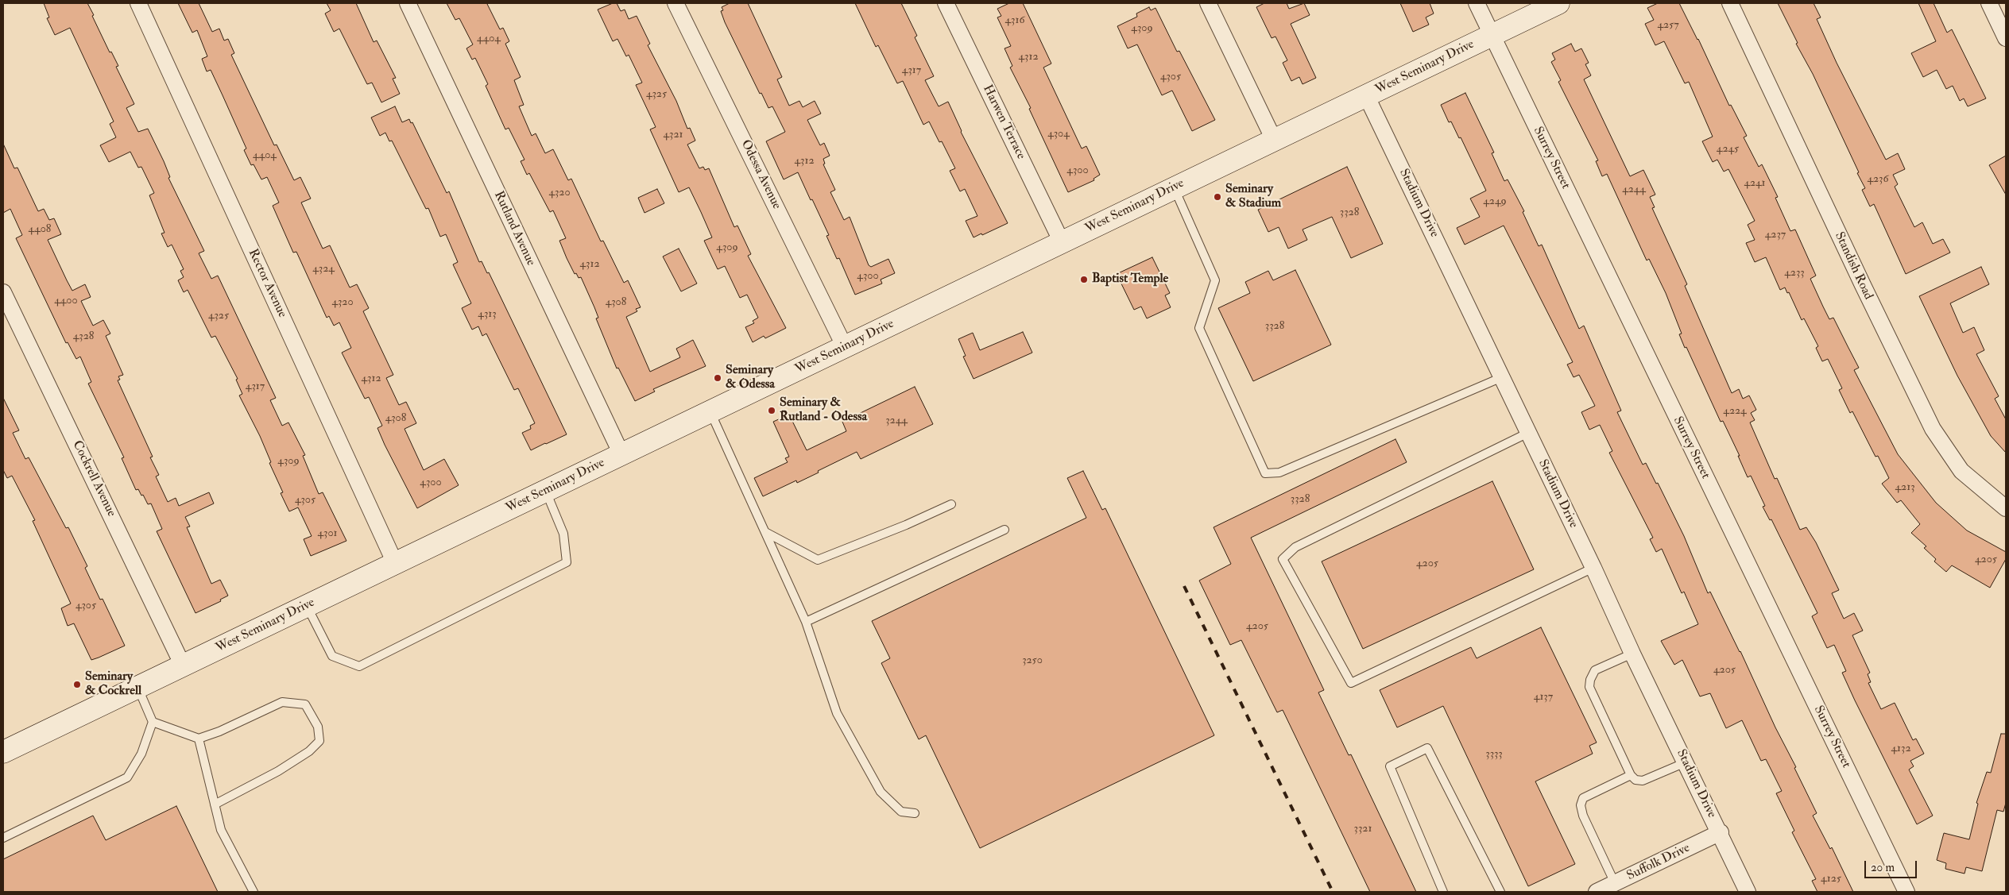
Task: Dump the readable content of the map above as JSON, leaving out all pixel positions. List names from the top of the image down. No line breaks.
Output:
{"streets":{"main road":["West Seminary Drive"],"street":["Harwen Terrace","Surrey Street","Odessa Avenue","Stadium Drive","Rutland Avenue","Standish Road","Rector Avenue","Cockrell Avenue","Suffolk Drive"]},"crossings":[["West Seminary Drive","Harwen Terrace"],["West Seminary Drive","Surrey Street"],["West Seminary Drive","Odessa Avenue"],["West Seminary Drive","Stadium Drive"],["West Seminary Drive","Rutland Avenue"],["West Seminary Drive","Rector Avenue"],["West Seminary Drive","Cockrell Avenue"],["Stadium Drive","Suffolk Drive"]],"places":["Seminary & Stadium","Baptist Temple","Seminary & Odessa","Seminary & Rutland - Odessa","Seminary & Cockrell"],"house_numbers":["4316","4257","4309","4404","4312","4317","4305","4325","4304","4321","4245","4404","4312","4300","4236","4241","4244","4320","4249","3328","4408","4237","4309","4312","4324","4233","4300","4400","4320","4308","4313","4325","3328","4328","4312","4317","4224","4308","3244","4309","4300","4213","3328","4305","4301","4205","4205","4305","4205","3250","4205","4137","4132","3333","3321","4125"],"scale_bar":"20 m"}
